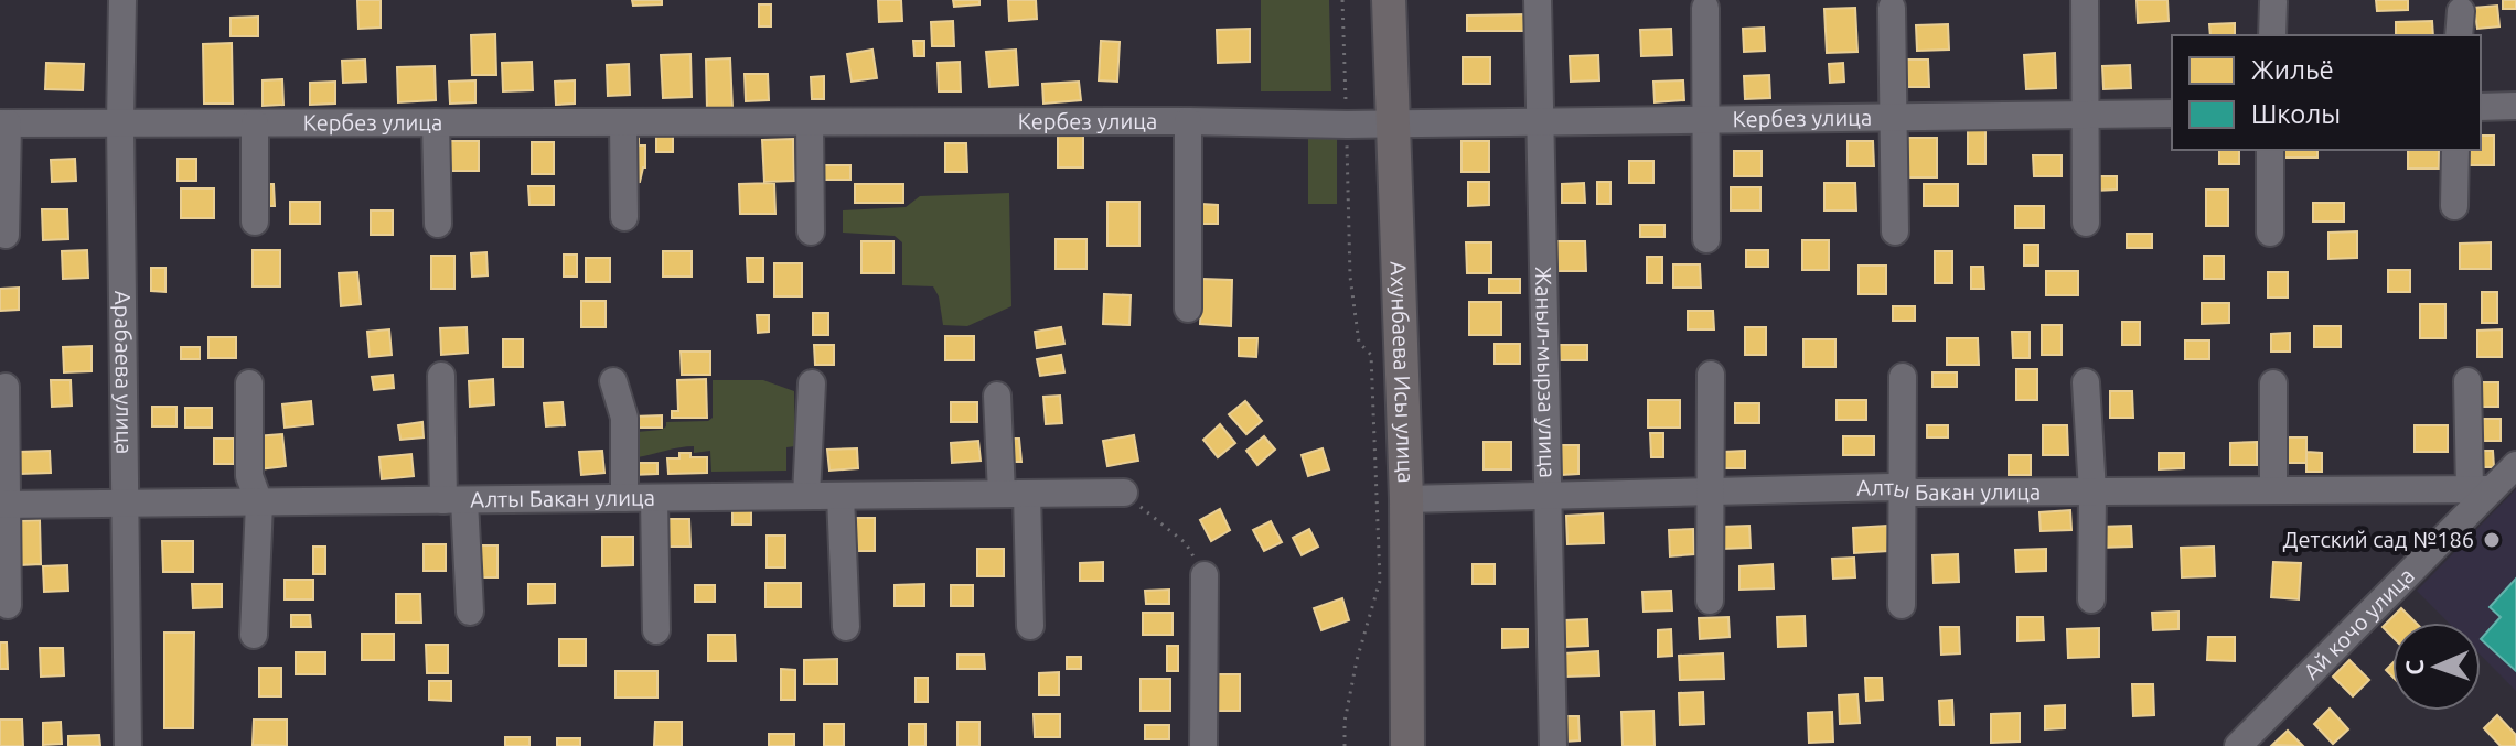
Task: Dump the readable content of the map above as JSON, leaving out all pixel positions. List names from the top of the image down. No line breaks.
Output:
{"streets":{"main road":["Ахунбаева Исы улица"],"street":["Кербез улица","Арабаева улица","Жаныл-мырза улица","Алты Бакан улица","Ай кочо улица"]},"crossings":[["Кербез улица","Арабаева улица"],["Кербез улица","Ахунбаева Исы улица"],["Кербез улица","Жаныл-мырза улица"],["Арабаева улица","Алты Бакан улица"],["Ахунбаева Исы улица","Алты Бакан улица"],["Жаныл-мырза улица","Алты Бакан улица"],["Алты Бакан улица","Ай кочо улица"]],"places":["Детский сад №186"],"legend":["Жильё","Школы"],"north":"left"}
